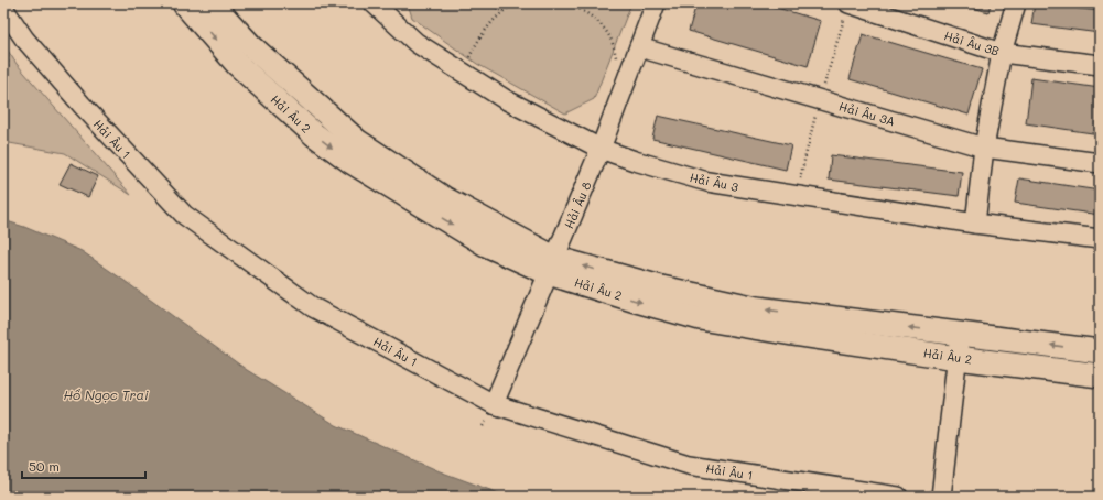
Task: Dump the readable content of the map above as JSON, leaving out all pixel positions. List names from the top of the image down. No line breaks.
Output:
{"streets":{"street":["Hải Âu 3B","Hải Âu 2","Hải Âu 3A","Hải Âu 1","Hải Âu 3","Hải Âu 8"]},"crossings":[["Hải Âu 2","Hải Âu 8"],["Hải Âu 3A","Hải Âu 8"],["Hải Âu 1","Hải Âu 8"],["Hải Âu 3","Hải Âu 8"]],"water":["Hồ Ngọc Trai"],"scale_bar":"50 m"}
